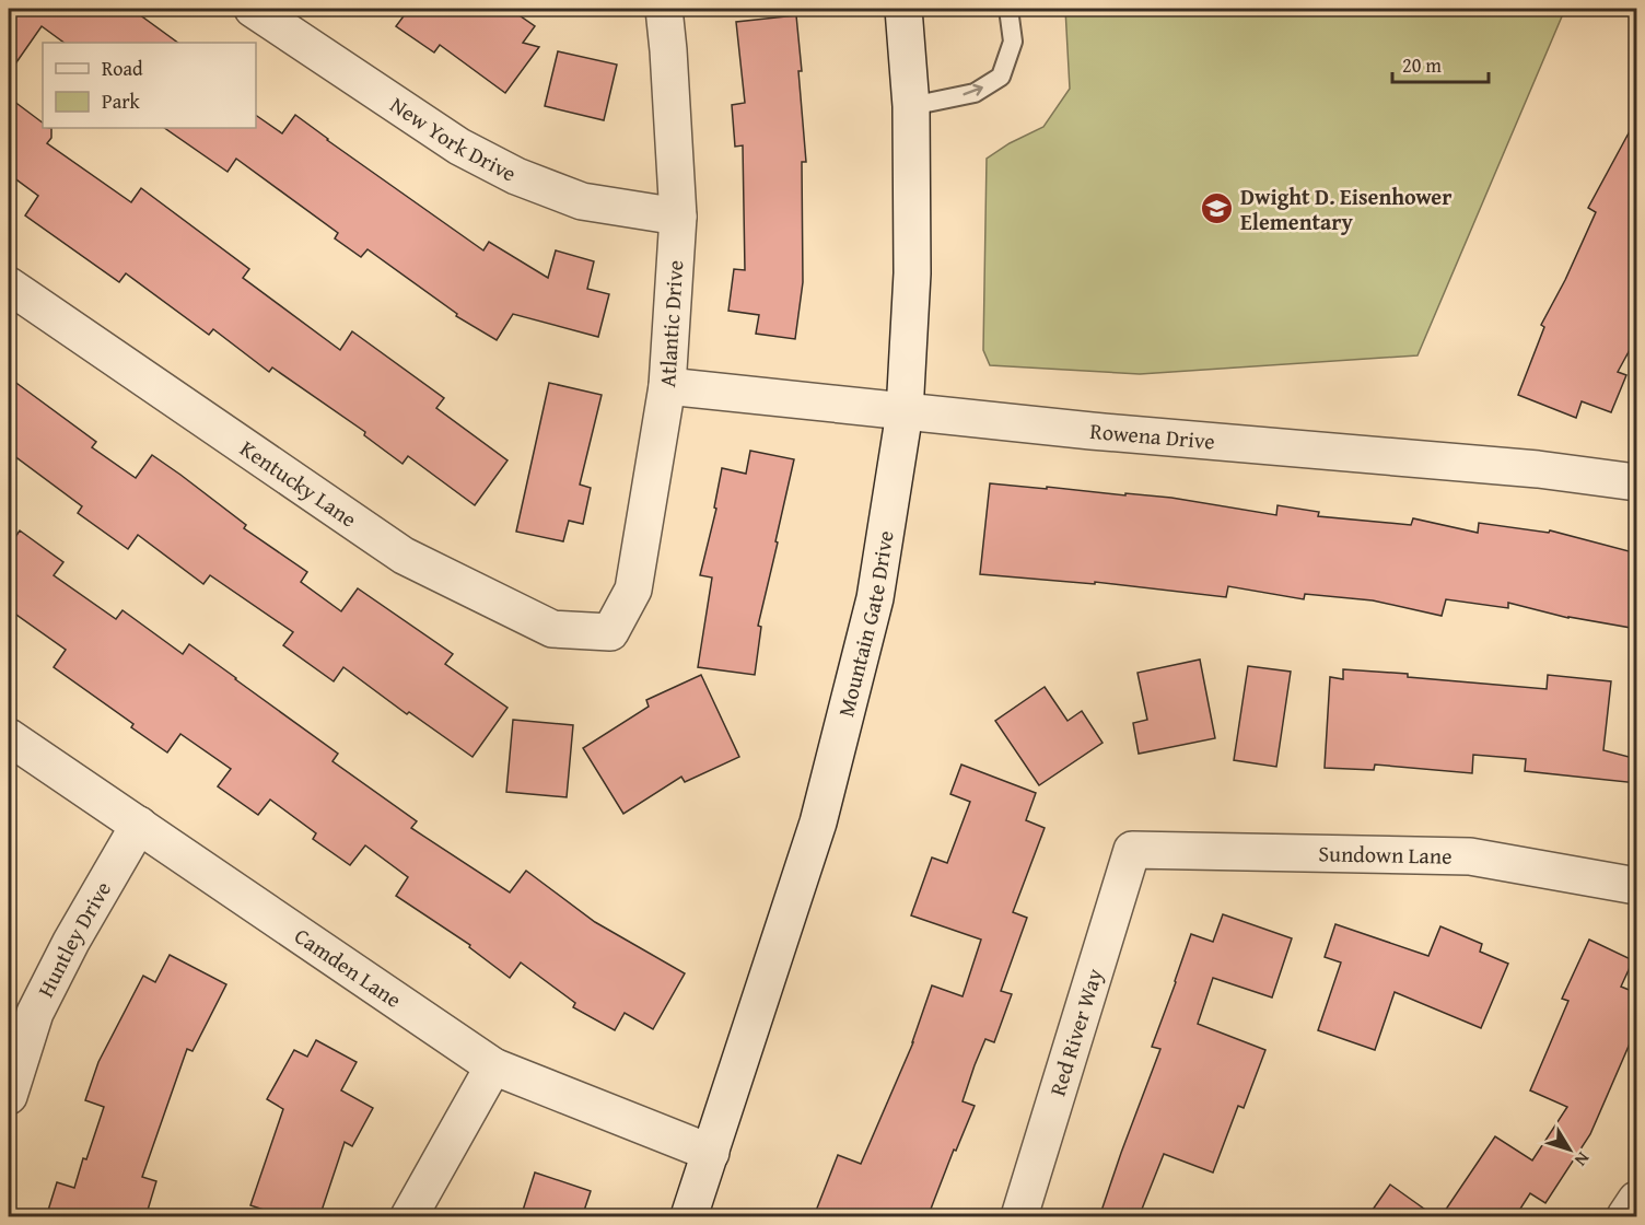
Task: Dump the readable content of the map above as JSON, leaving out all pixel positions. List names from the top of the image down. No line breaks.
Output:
{"streets":{"street":["New York Drive","Atlantic Drive","Rowena Drive","Kentucky Lane","Mountain Gate Drive","Sundown Lane","Huntley Drive","Camden Lane","Red River Way"]},"crossings":[["New York Drive","Atlantic Drive"],["Atlantic Drive","Rowena Drive"],["Atlantic Drive","Kentucky Lane"],["Rowena Drive","Mountain Gate Drive"],["Mountain Gate Drive","Camden Lane"],["Sundown Lane","Red River Way"],["Huntley Drive","Camden Lane"]],"places":{"school or university":["Dwight D. Eisenhower Elementary"]},"legend":["Road","Park"],"scale_bar":"20 m","north":"bottom right"}
